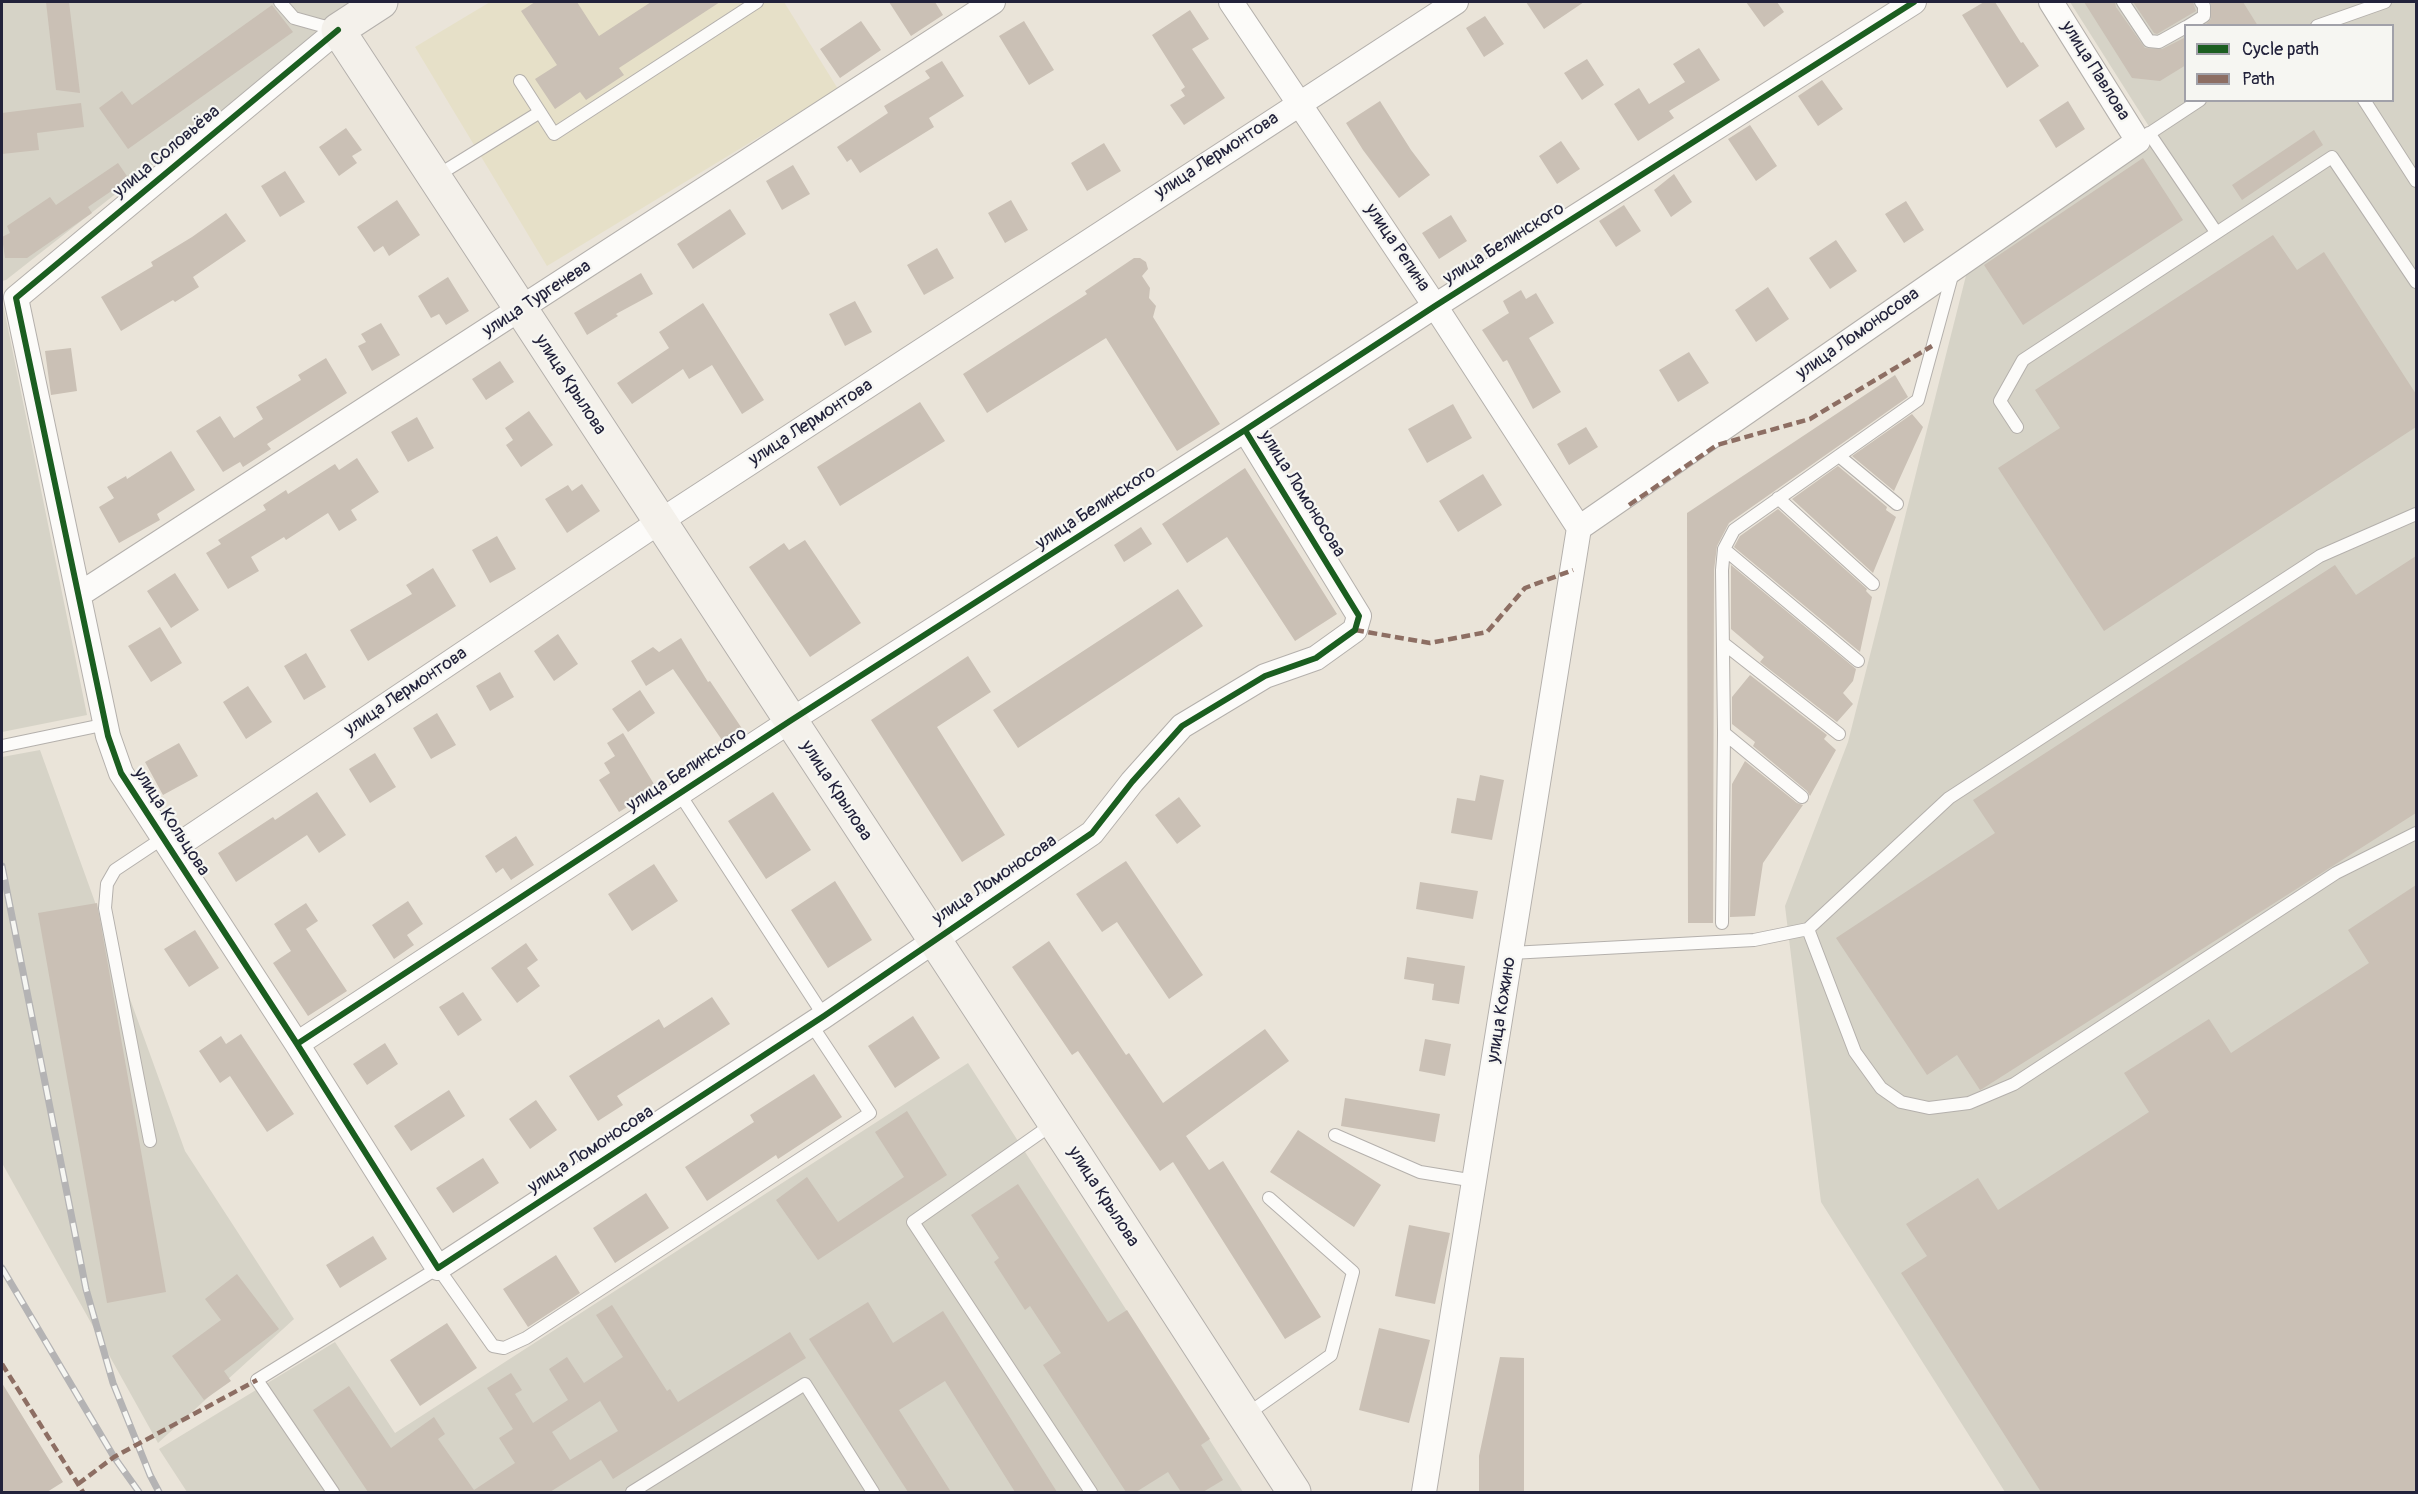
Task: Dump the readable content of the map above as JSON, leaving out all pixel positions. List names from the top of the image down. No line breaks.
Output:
{"streets":{"main road":["улица Соловьёва","улица Крылова"],"street":["улица Павлова","улица Лермонтова","улица Белинского","улица Репина","улица Тургенева","улица Ломоносова","улица Кольцова","улица Кожино"]},"crossings":[["улица Павлова","улица Ломоносова"],["улица Соловьёва","улица Крылова"],["улица Соловьёва","улица Кольцова"],["улица Лермонтова","улица Репина"],["улица Лермонтова","улица Крылова"],["улица Лермонтова","улица Кольцова"],["улица Белинского","улица Репина"],["улица Белинского","улица Ломоносова"],["улица Белинского","улица Крылова"],["улица Белинского","улица Кольцова"],["улица Репина","улица Ломоносова"],["улица Репина","улица Кожино"],["улица Тургенева","улица Крылова"],["улица Тургенева","улица Кольцова"],["улица Ломоносова","улица Крылова"],["улица Ломоносова","улица Кольцова"],["улица Ломоносова","улица Кожино"]],"legend":["Cycle path","Path"]}
